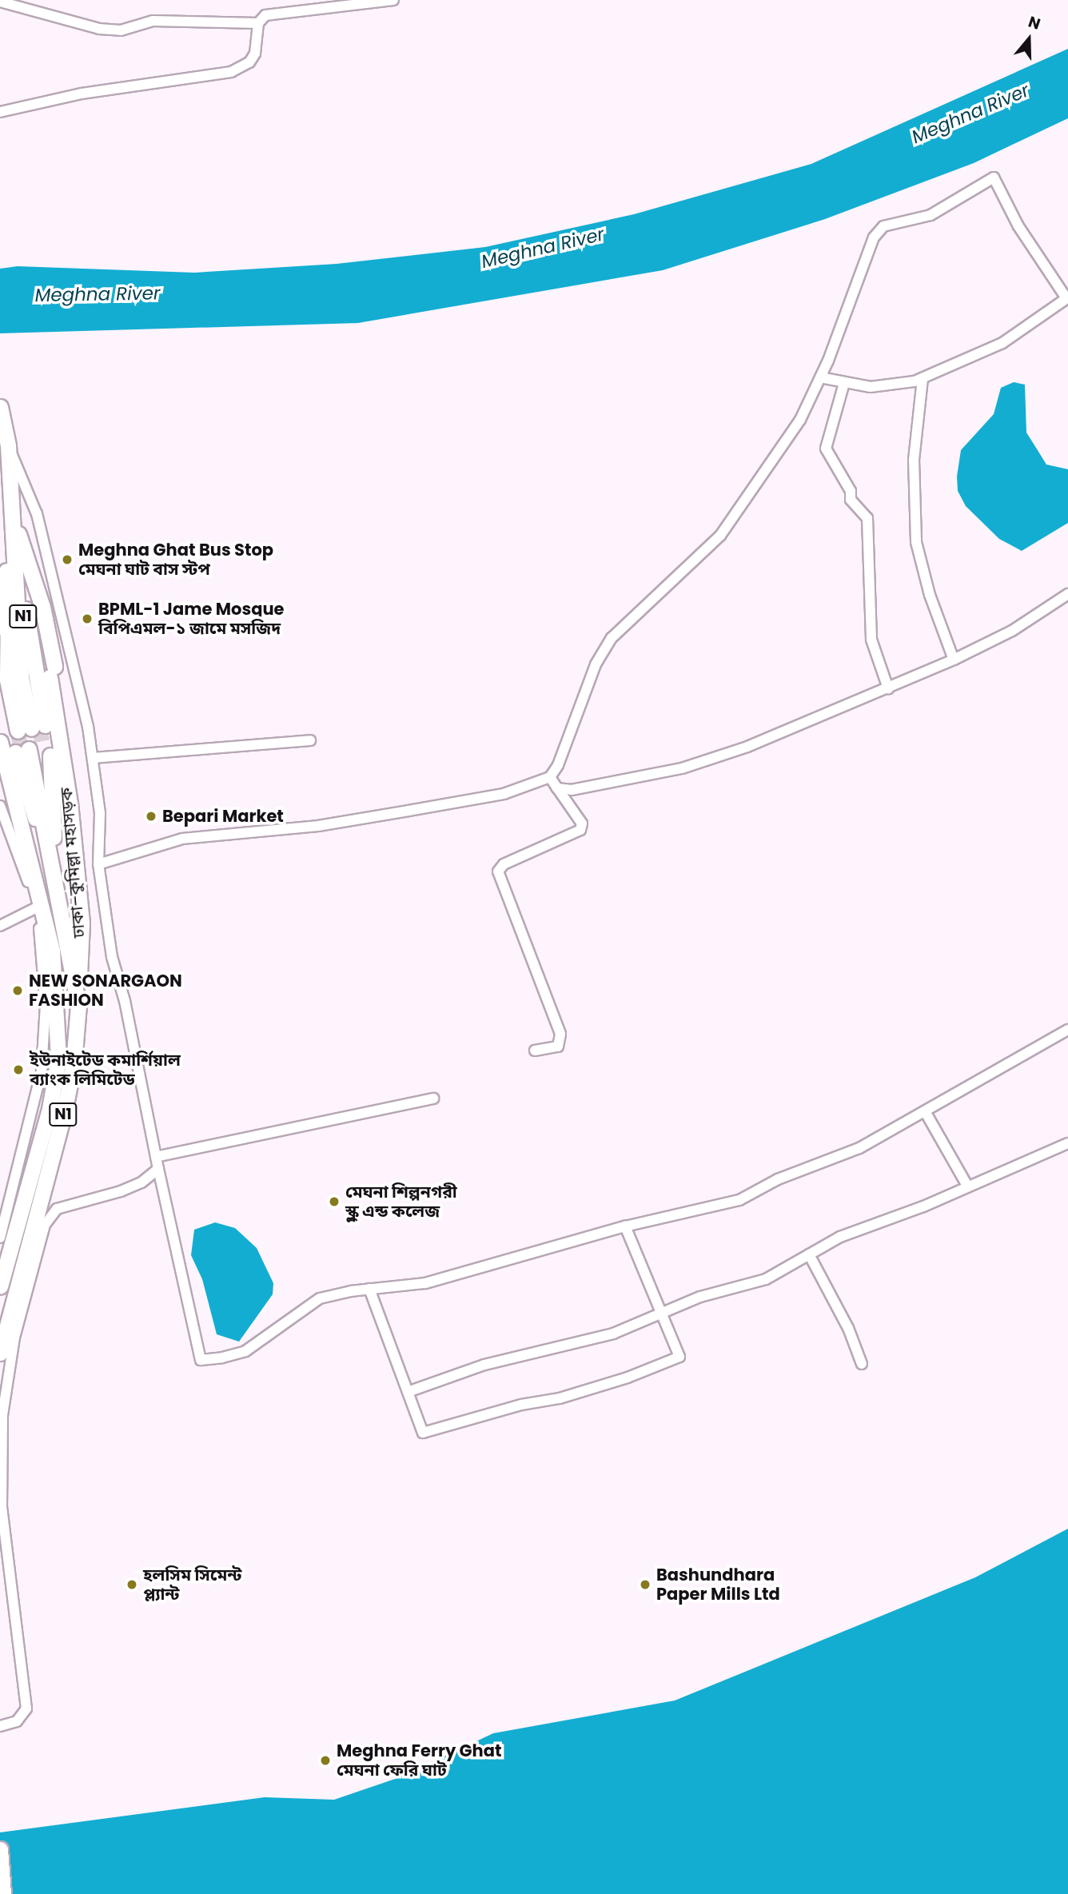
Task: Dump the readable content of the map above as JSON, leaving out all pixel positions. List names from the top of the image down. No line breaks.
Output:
{"streets":{"highway":["N1","ঢাকা–কুমিল্লা মহাসড়ক"]},"water":["Meghna River"],"places":["Meghna Ghat Bus Stop মেঘনা ঘাট বাস স্টপ","BPML-1 Jame Mosque বিপিএমল-১ জামে মসজিদ","Bepari Market","NEW SONARGAON FASHION","ইউনাইটেড কমার্শিয়াল ব্যাংক লিমিটেড","মেঘনা শিল্পনগরী স্কুল এন্ড কলেজ","হলসিম সিমেন্ট প্ল্যান্ট","Bashundhara Paper Mills Ltd","Meghna Ferry Ghat মেঘনা ফেরি ঘাট"],"north":"top"}
